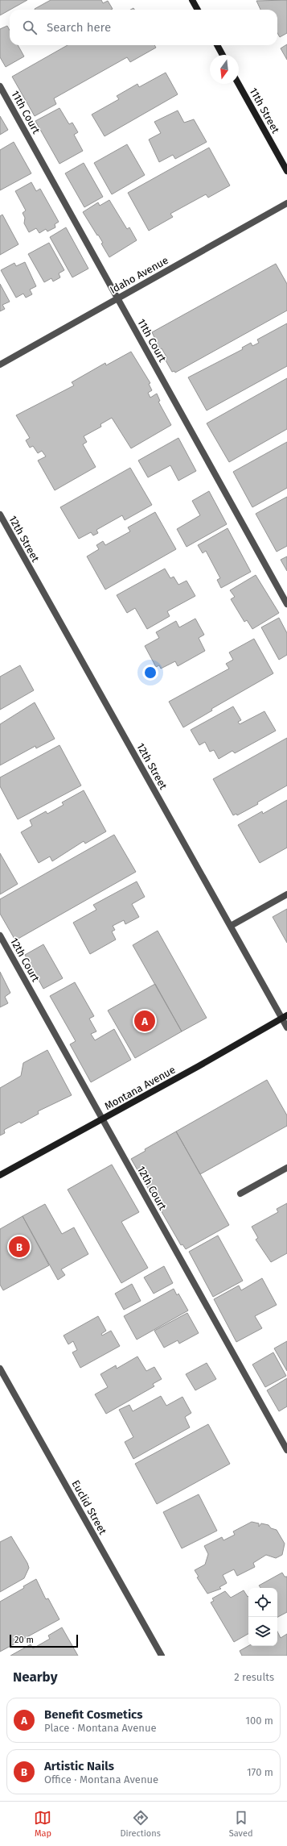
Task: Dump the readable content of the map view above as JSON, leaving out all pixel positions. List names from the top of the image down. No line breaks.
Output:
{"streets":{"street":["11th Street","11th Court","Idaho Avenue","12th Street","12th Court","Montana Avenue","Euclid Street"]},"crossings":[["11th Court","Idaho Avenue"],["12th Street","Montana Avenue"],["12th Court","Montana Avenue"]],"scale_bar":"20 m","north":"bottom","page":{"search":"Search here","pins":["A","B"],"scale":"20 m","heading":["Nearby","2 results"],"list":[{"mark":"A","name":"Benefit Cosmetics","note":"Place · Montana Avenue","value":"100 m"},{"mark":"B","name":"Artistic Nails","note":"Office · Montana Avenue","value":"170 m"}],"nav":["Map","Directions","Saved"]}}
